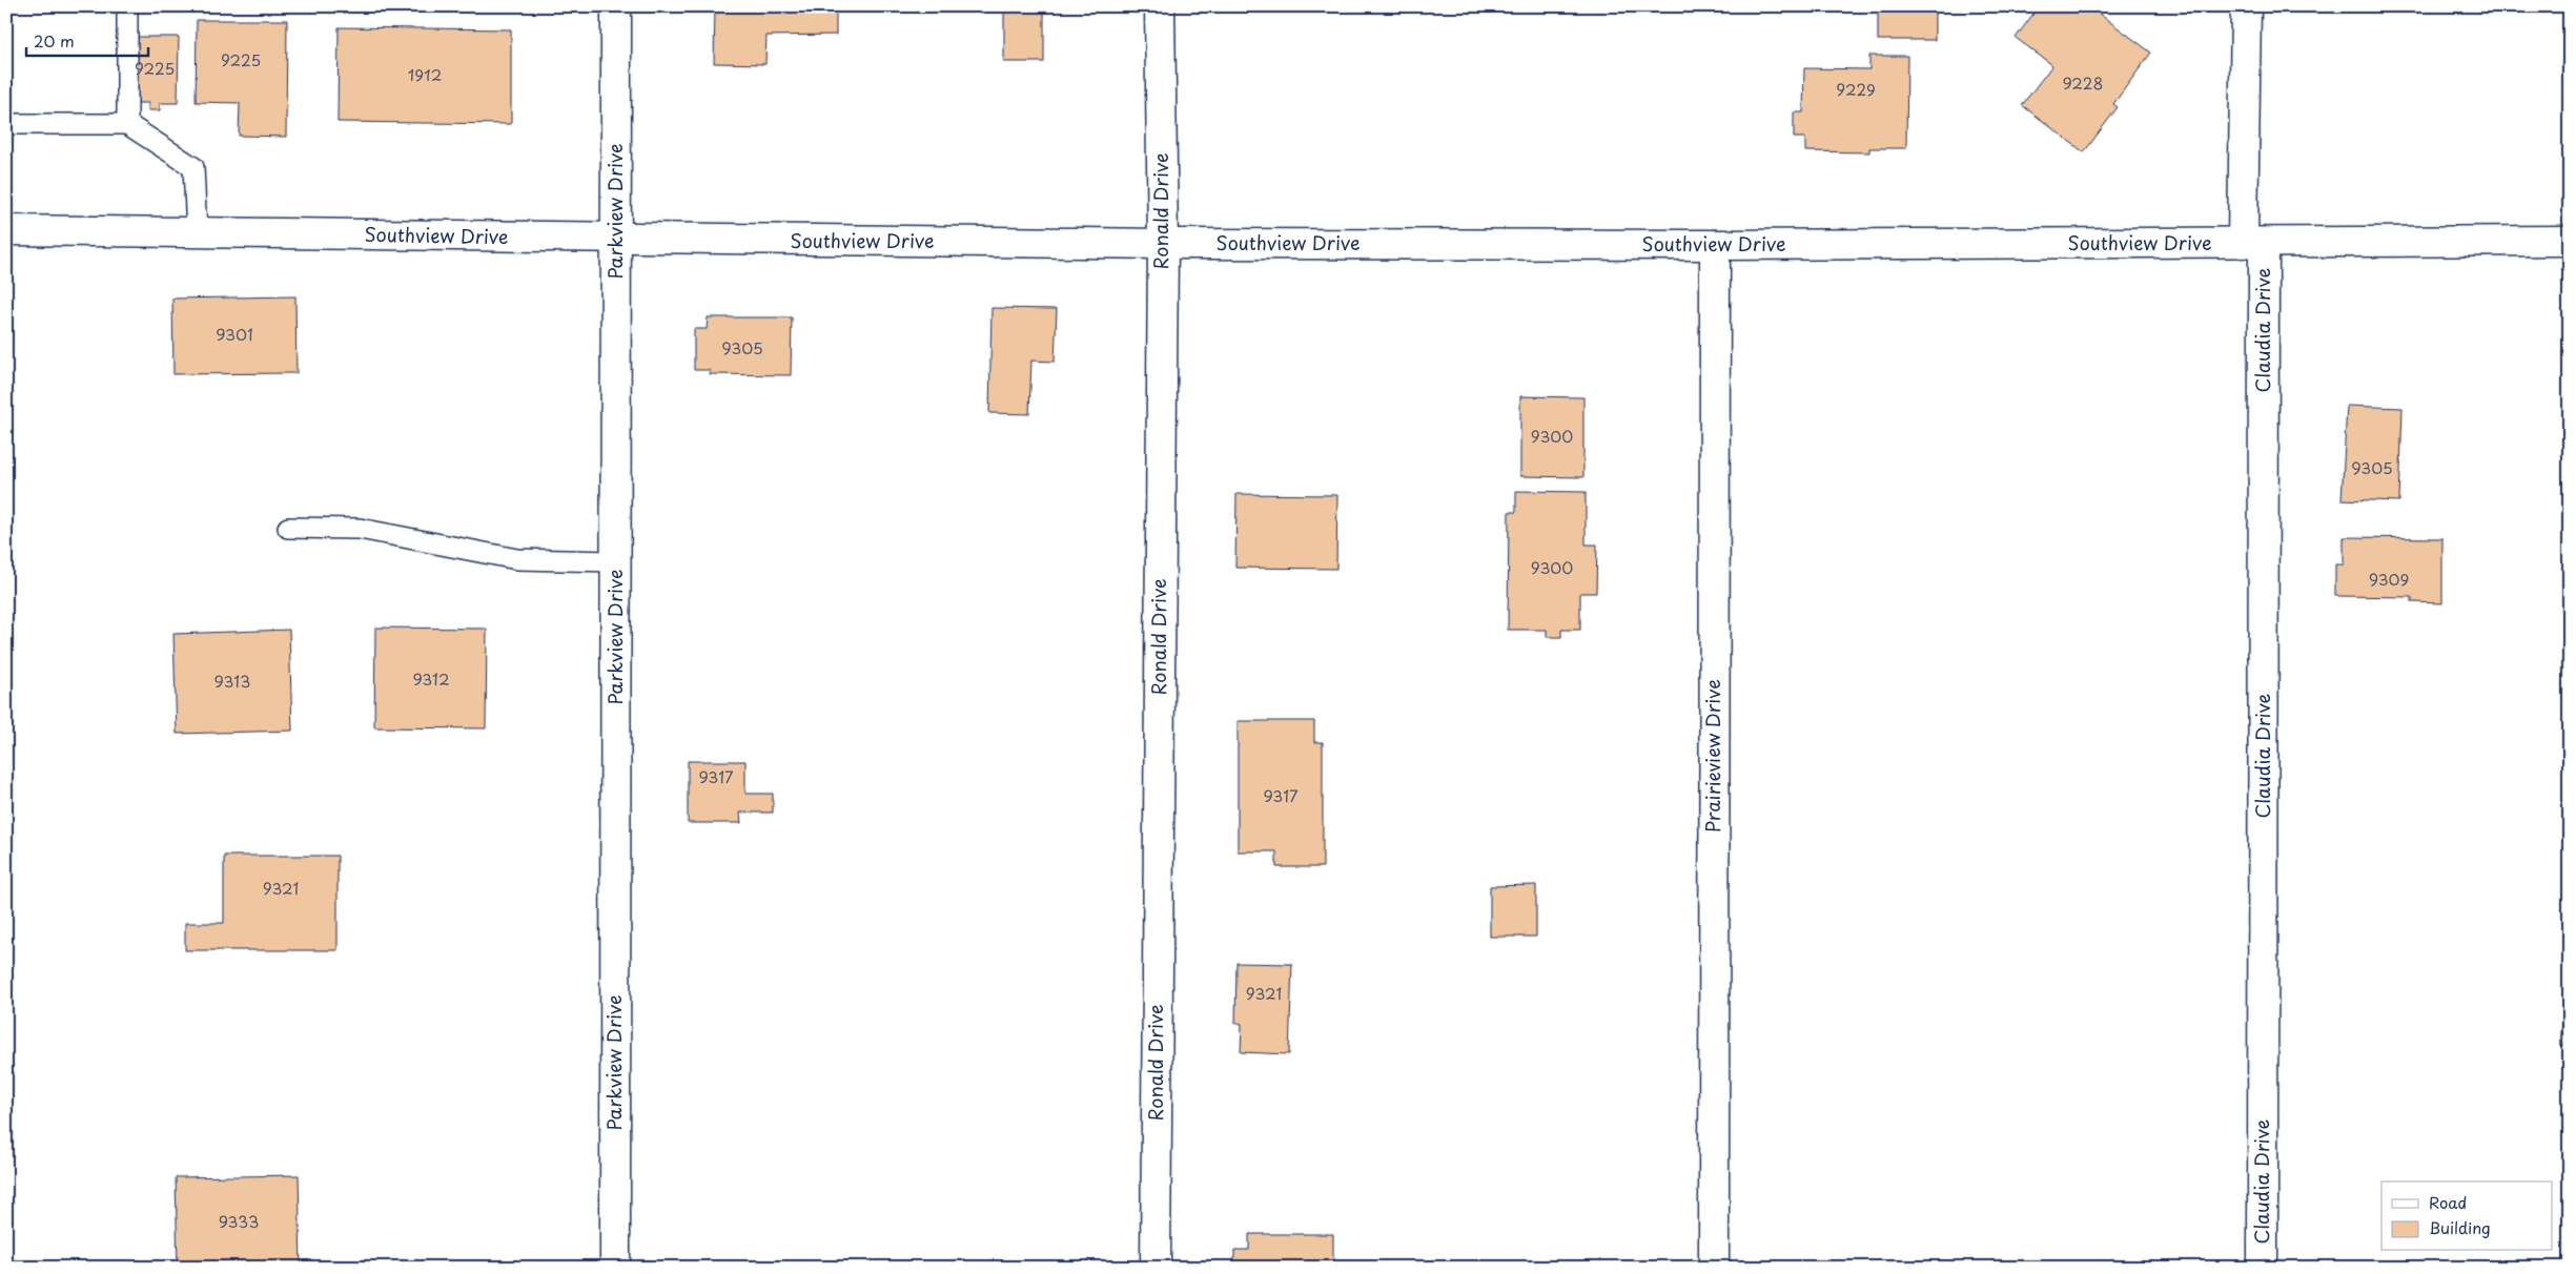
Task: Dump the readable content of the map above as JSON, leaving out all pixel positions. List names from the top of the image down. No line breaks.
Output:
{"streets":{"street":["Parkview Drive","Ronald Drive","Southview Drive","Claudia Drive","Prairieview Drive"]},"crossings":[["Parkview Drive","Southview Drive"],["Ronald Drive","Southview Drive"],["Southview Drive","Claudia Drive"],["Southview Drive","Prairieview Drive"]],"house_numbers":["9225","9225","1912","9228","9229","9301","9305","9300","9305","9300","9309","9312","9313","9317","9317","9321","9321","9333"],"legend":["Road","Building"],"scale_bar":"20 m"}
